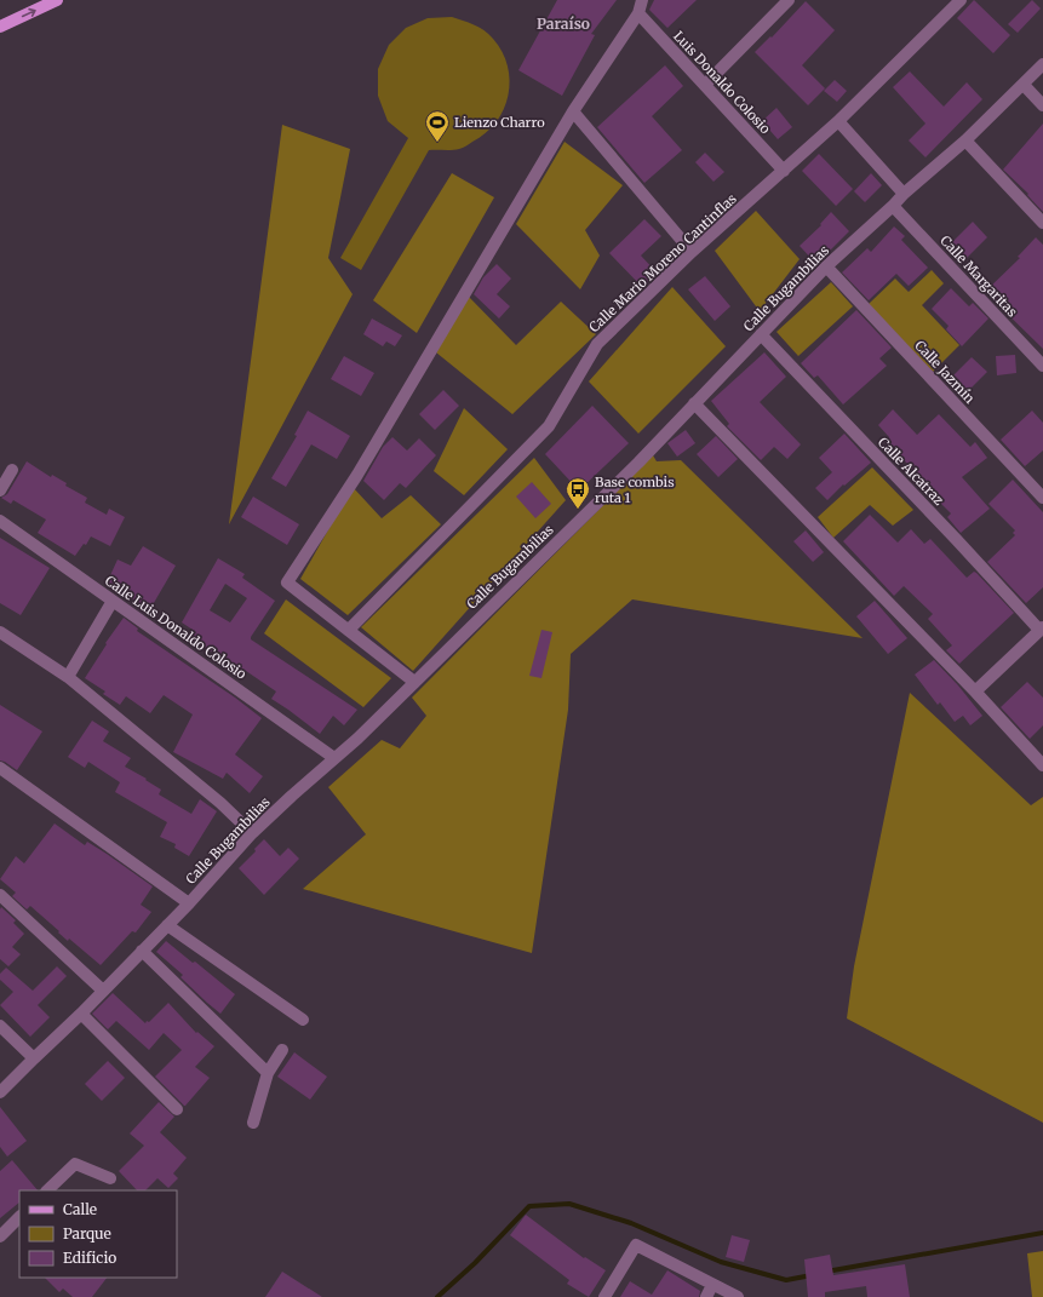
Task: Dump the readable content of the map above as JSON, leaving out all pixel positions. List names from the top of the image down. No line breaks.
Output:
{"streets":{"street":["Luis Donaldo Colosio","Calle Mario Moreno Cantinflas","Calle Margaritas","Calle Bugambilias","Calle Jazmín","Calle Alcatraz","Calle Luis Donaldo Colosio"]},"crossings":[["Luis Donaldo Colosio","Calle Mario Moreno Cantinflas"],["Calle Margaritas","Calle Bugambilias"],["Calle Bugambilias","Calle Jazmín"],["Calle Bugambilias","Calle Alcatraz"],["Calle Bugambilias","Calle Luis Donaldo Colosio"]],"districts":["Paraíso"],"places":{"sports":["Lienzo Charro"],"bus stop":["Base combis ruta 1"]},"legend":["Calle","Parque","Edificio"]}
